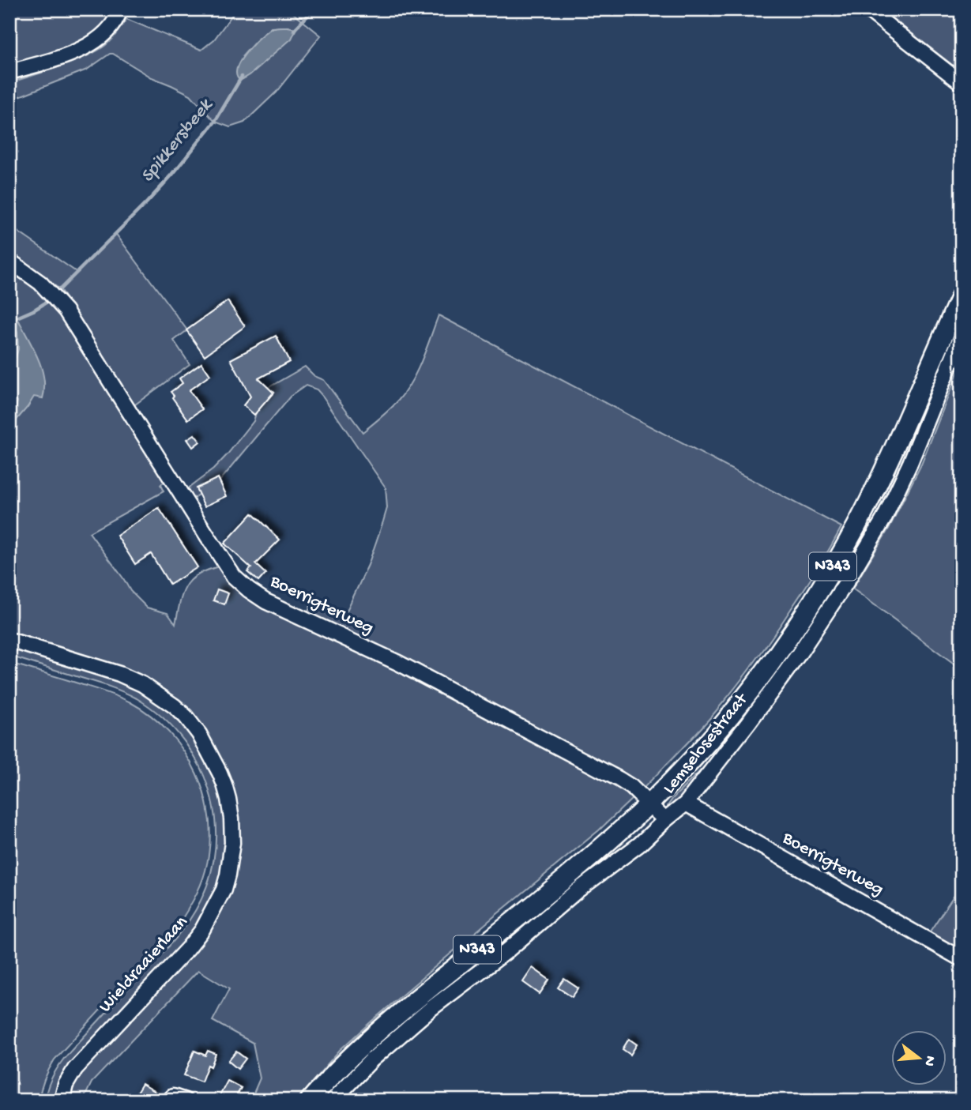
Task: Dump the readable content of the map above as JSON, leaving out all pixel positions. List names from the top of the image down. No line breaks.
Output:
{"streets":{"main road":["N343"],"street":["Boerrigterweg","Lemselosestraat","Wieldraaierlaan"]},"crossings":[["N343","Boerrigterweg"],["Boerrigterweg","Lemselosestraat"]],"water":["Spikkersbeek"],"north":"right"}
